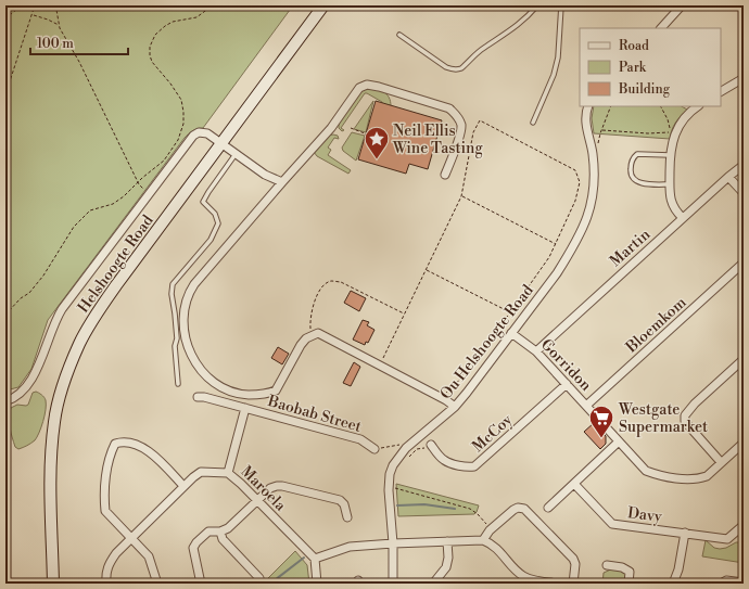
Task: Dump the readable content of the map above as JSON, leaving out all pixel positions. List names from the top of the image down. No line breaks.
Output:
{"streets":{"main road":["Helshoogte Road"],"street":["Martin","Bloemkom","Ou Helshoogte Road","Gorridon","Baobab Street","McCoy","Maroela","Davy"]},"crossings":[["Martin","Gorridon"],["Bloemkom","Gorridon"],["Ou Helshoogte Road","Gorridon"],["Gorridon","McCoy"],["Baobab Street","Maroela"]],"places":{"place":["Neil Ellis Wine Tasting"],"supermarket":["Westgate Supermarket"]},"legend":["Road","Park","Building"],"scale_bar":"100 m"}
